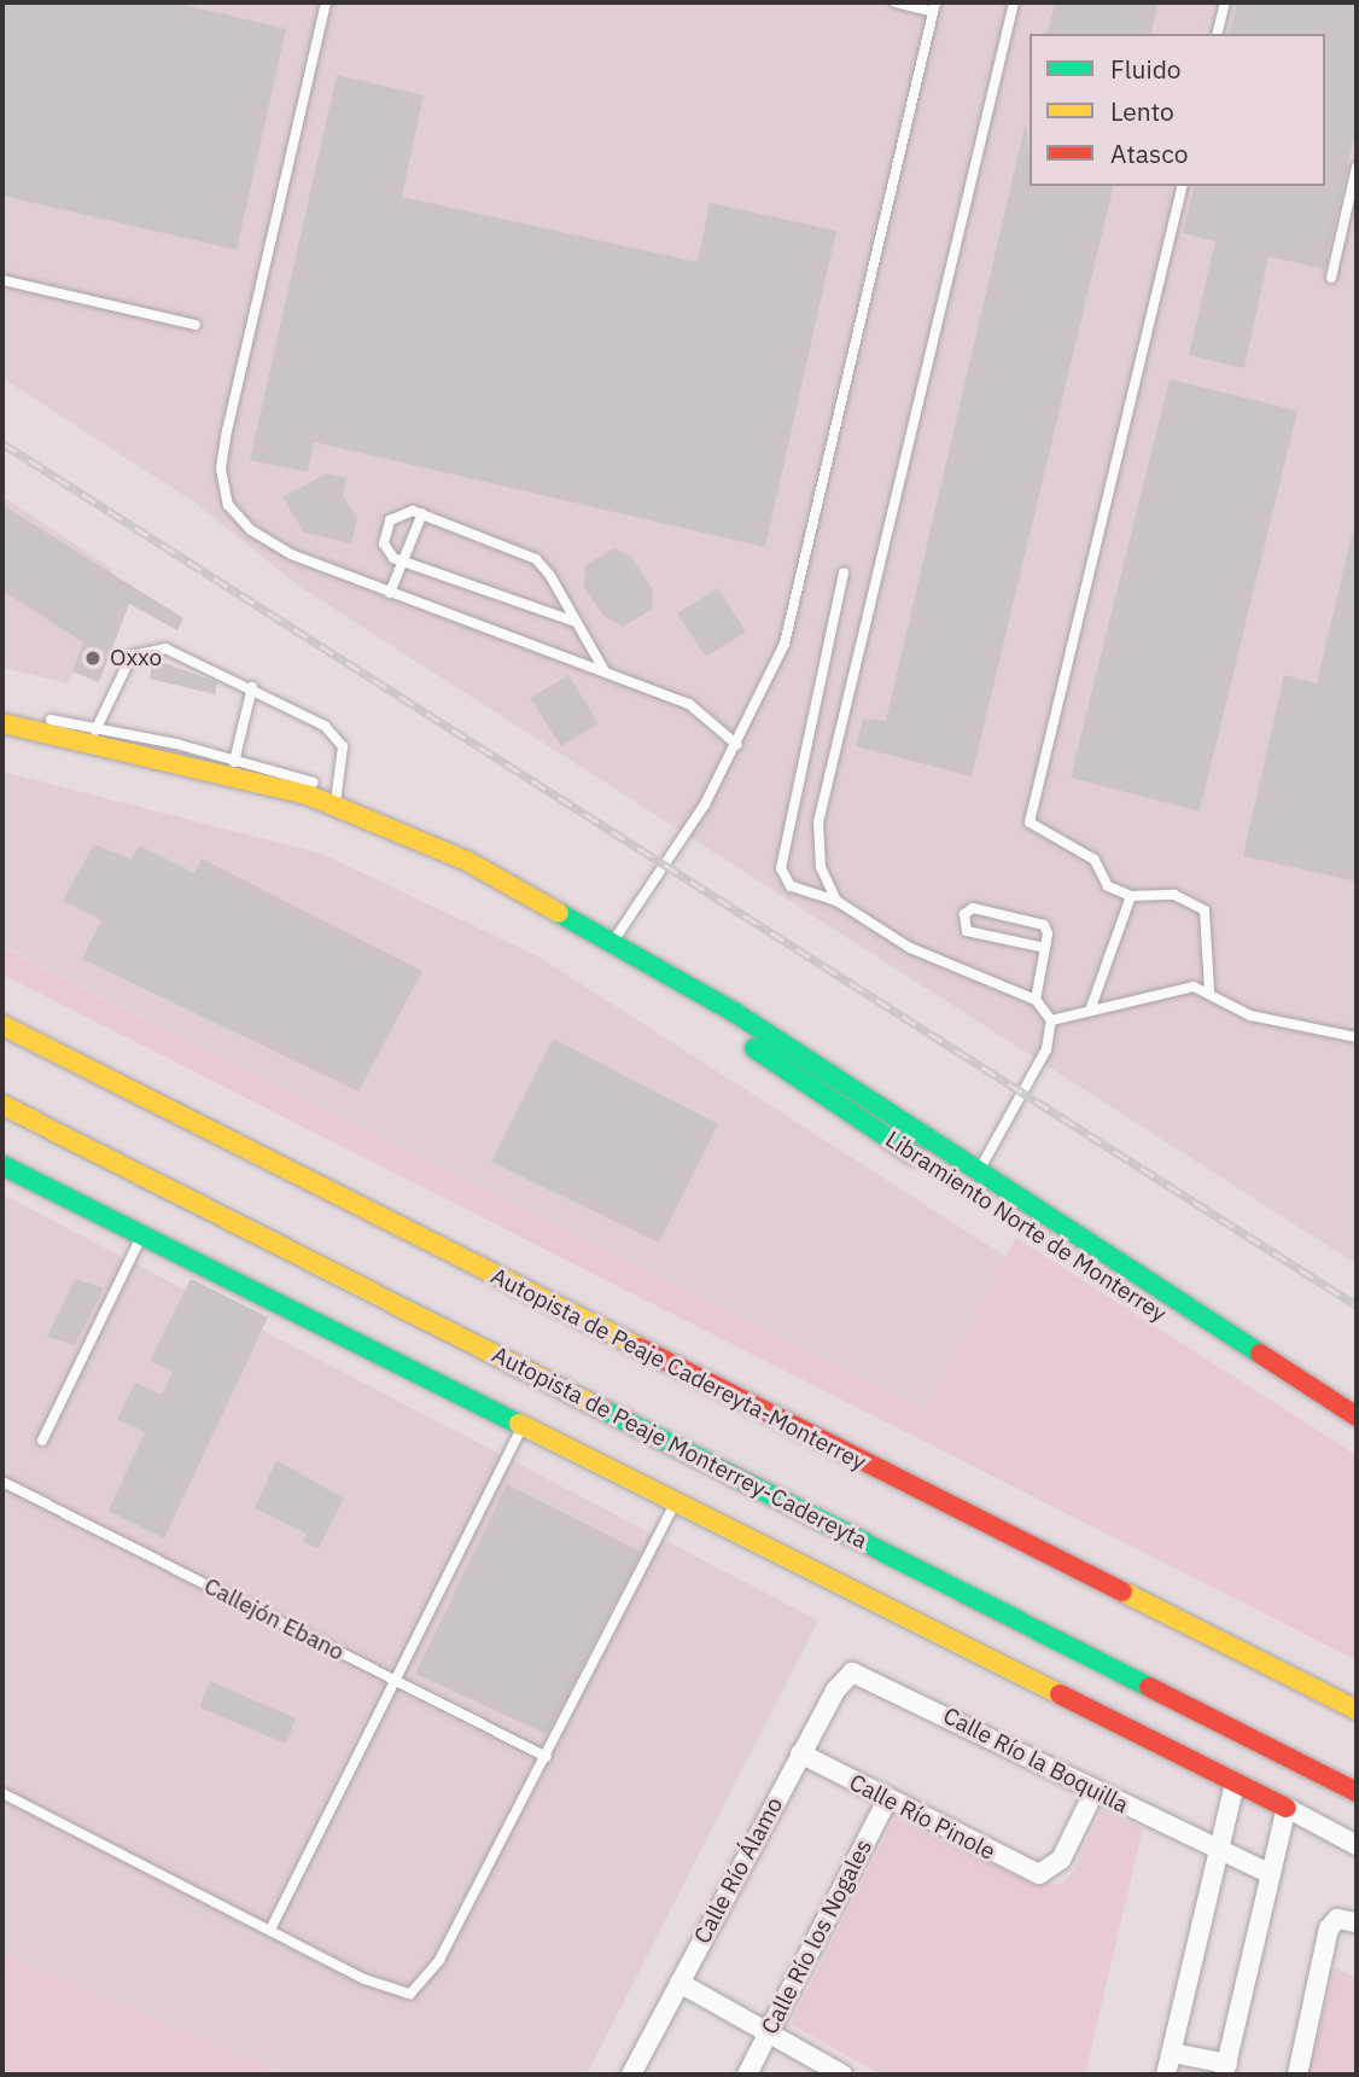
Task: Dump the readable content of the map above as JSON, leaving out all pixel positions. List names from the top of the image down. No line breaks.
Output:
{"streets":{"main road":["Libramiento Norte de Monterrey","Autopista de Peaje Cadereyta-Monterrey","Autopista de Peaje Monterrey-Cadereyta"],"street":["Calle Río la Boquilla","Calle Río Pinole","Calle Río Álamo","Calle Río los Nogales"],"lane":["Callejón Ebano"]},"crossings":[["Calle Río la Boquilla","Calle Río Pinole"],["Calle Río la Boquilla","Calle Río Álamo"],["Calle Río Pinole","Calle Río Álamo"],["Calle Río Pinole","Calle Río los Nogales"]],"places":["Oxxo"],"legend":["Fluido","Lento","Atasco"]}
